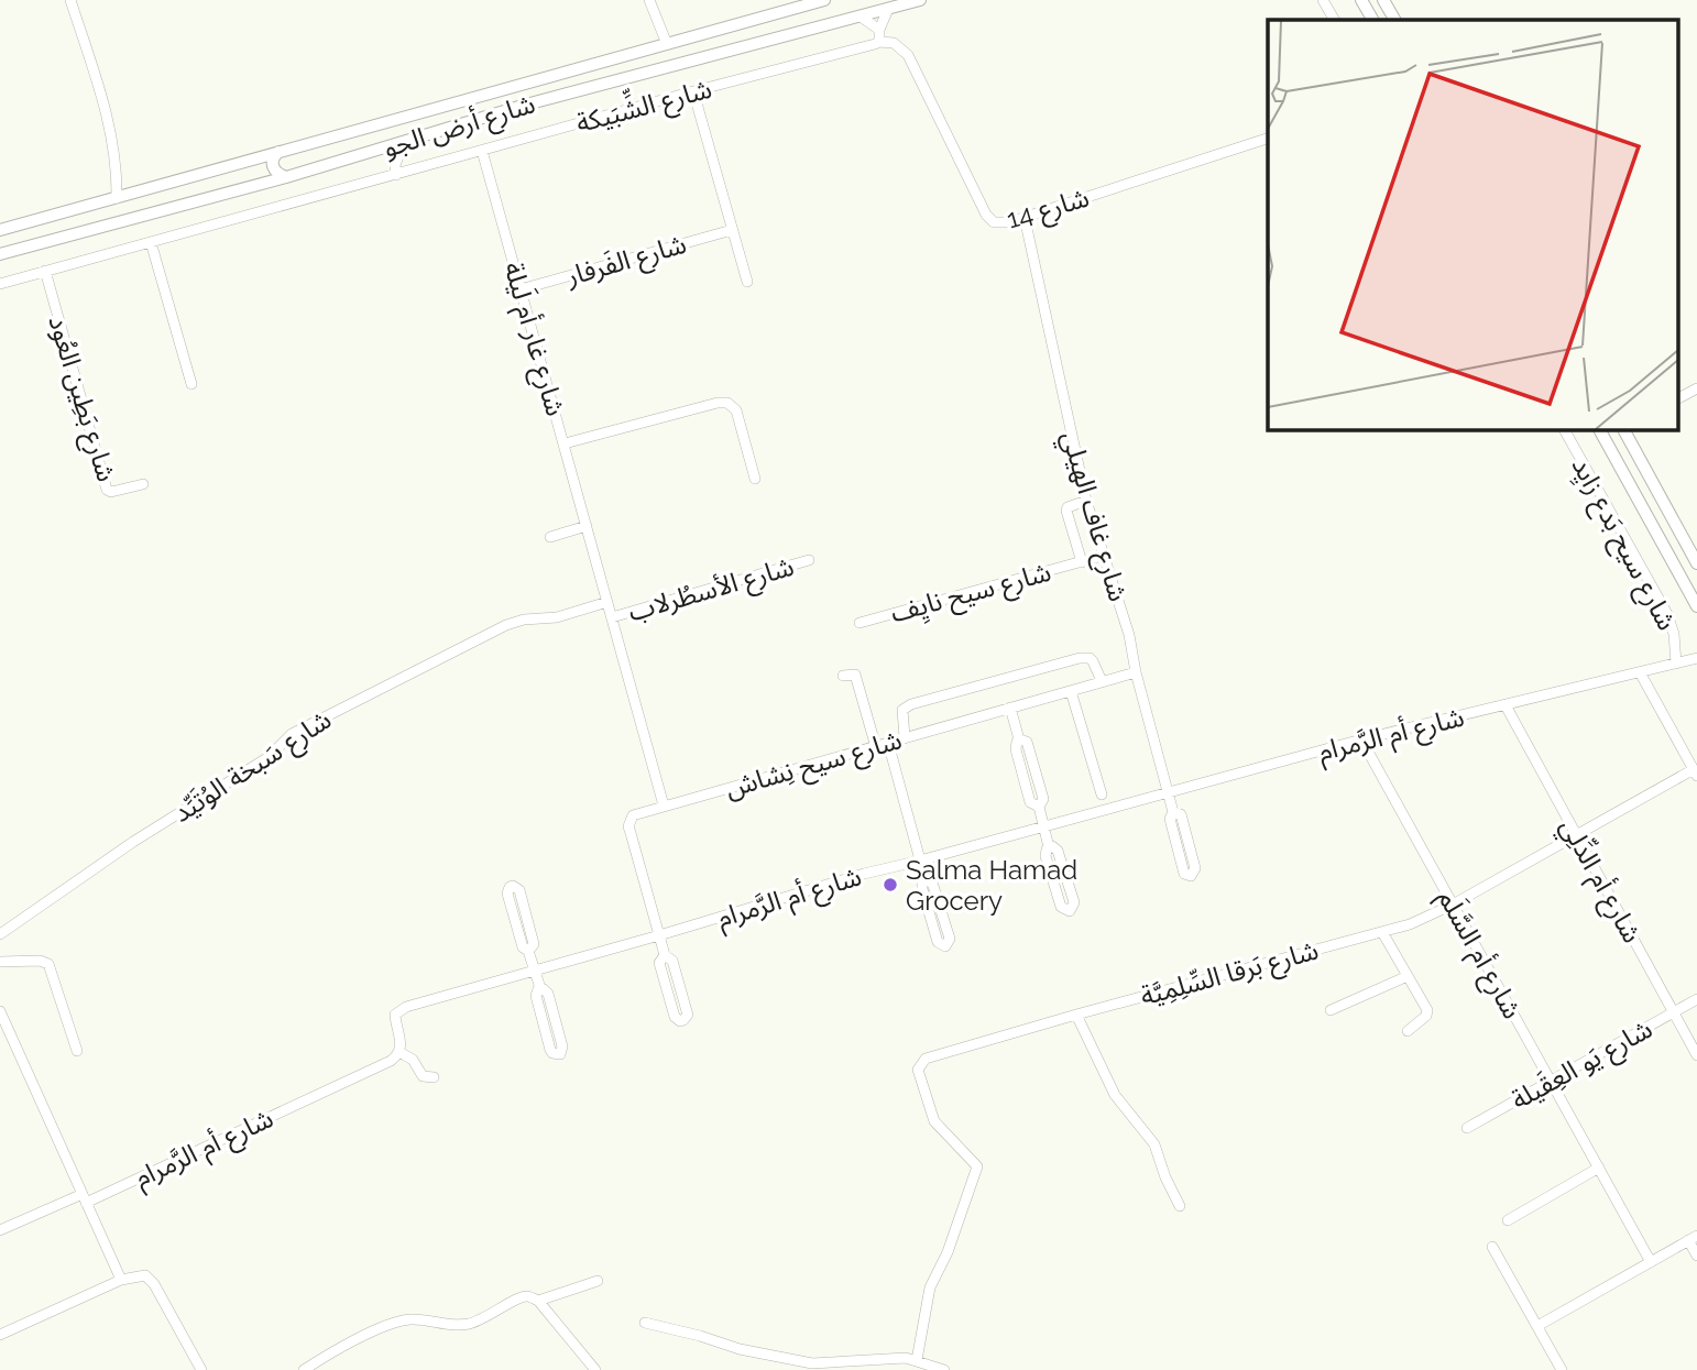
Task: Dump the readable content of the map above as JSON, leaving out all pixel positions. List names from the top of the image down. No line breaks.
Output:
{"streets":{"main road":["شارع أرض الجو"],"street":["شارع الشِّبَيكة","شارع 14","شارع الفَرفار","شارع غار أم لَيلة","شارع بَطِين العُود","شارع غاف الهيلي","شارع سيح بَدع زايِد","شارع الأسطُرلاب","شارع سيح نايِف","شارع أم الرَّمرام","شارع سيح نِشاش","شارع سَبخة الوُتَيِّد","شارع أم الدِّلِي","شارع أم السَّلَم","شارع بَرقا السِّلِمِيَّة","شارع يَو العِقَيلة"]},"crossings":[["شارع الشِّبَيكة","شارع 14"],["شارع الشِّبَيكة","شارع غار أم لَيلة"],["شارع الشِّبَيكة","شارع بَطِين العُود"],["شارع 14","شارع غاف الهيلي"],["شارع الفَرفار","شارع غار أم لَيلة"],["شارع غار أم لَيلة","شارع الأسطُرلاب"],["شارع غار أم لَيلة","شارع سيح نِشاش"],["شارع غار أم لَيلة","شارع سَبخة الوُتَيِّد"],["شارع غاف الهيلي","شارع سيح نايِف"],["شارع غاف الهيلي","شارع أم الرَّمرام"],["شارع غاف الهيلي","شارع سيح نِشاش"],["شارع سيح بَدع زايِد","شارع أم الرَّمرام"],["شارع أم الرَّمرام","شارع سيح نِشاش"],["شارع أم الرَّمرام","شارع أم الدِّلِي"],["شارع أم الرَّمرام","شارع أم السَّلَم"],["شارع أم الدِّلِي","شارع بَرقا السِّلِمِيَّة"],["شارع أم الدِّلِي","شارع يَو العِقَيلة"],["شارع أم السَّلَم","شارع بَرقا السِّلِمِيَّة"],["شارع أم السَّلَم","شارع يَو العِقَيلة"]],"places":["Salma Hamad Grocery"]}
